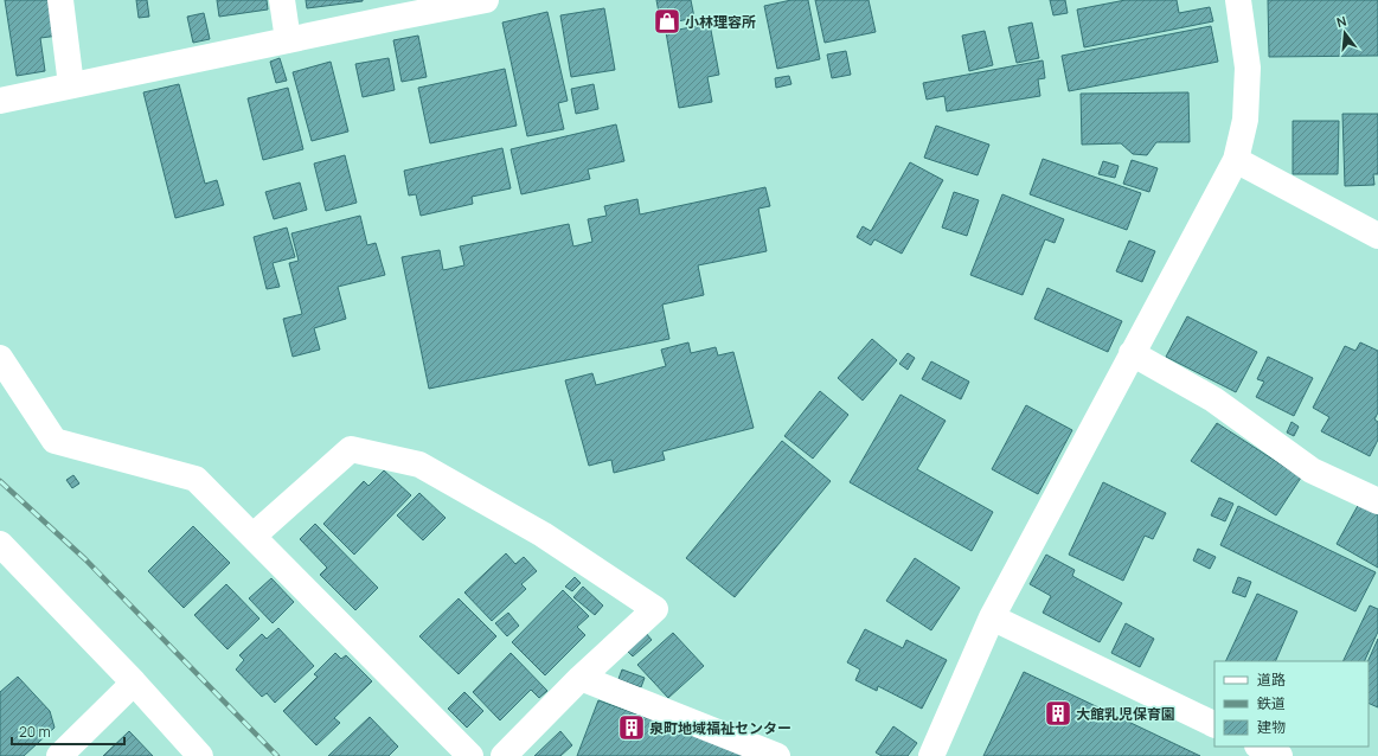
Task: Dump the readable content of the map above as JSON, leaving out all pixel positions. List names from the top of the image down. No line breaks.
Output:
{"places":{"shop":["小林理容所"],"building":["大館乳児保育園","泉町地域福祉センター"]},"legend":["道路","鉄道","建物"],"scale_bar":"20 m","north":"top"}
